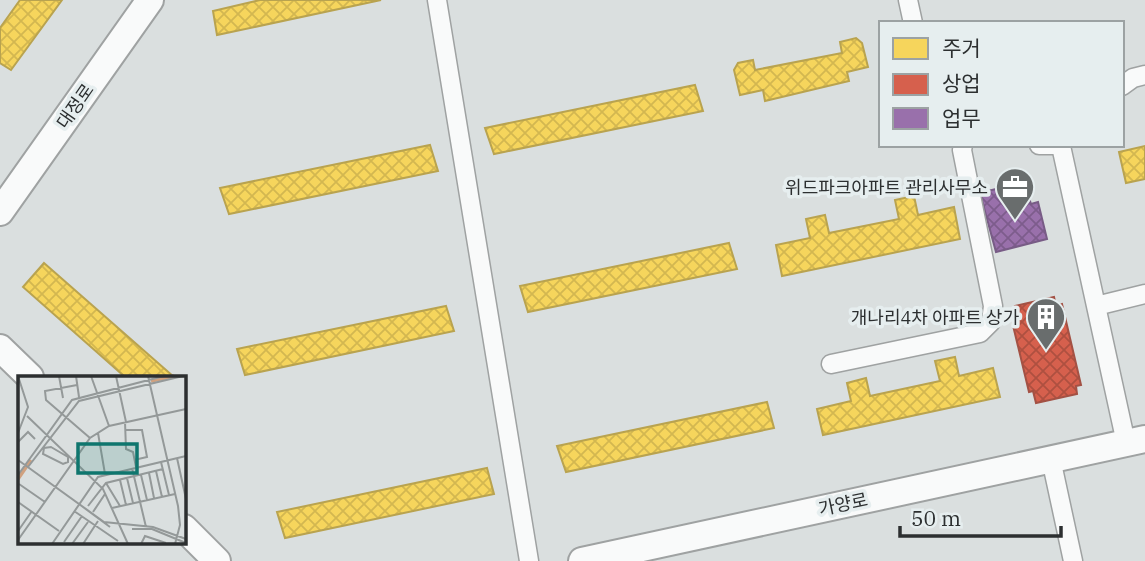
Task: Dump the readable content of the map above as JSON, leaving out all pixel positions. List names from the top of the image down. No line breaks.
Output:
{"streets":{"street":["대정로","가양로"]},"places":{"office":["위드파크아파트 관리사무소"],"building":["개나리4차 아파트 상가"]},"legend":["주거","상업","업무"],"scale_bar":"50 m"}
